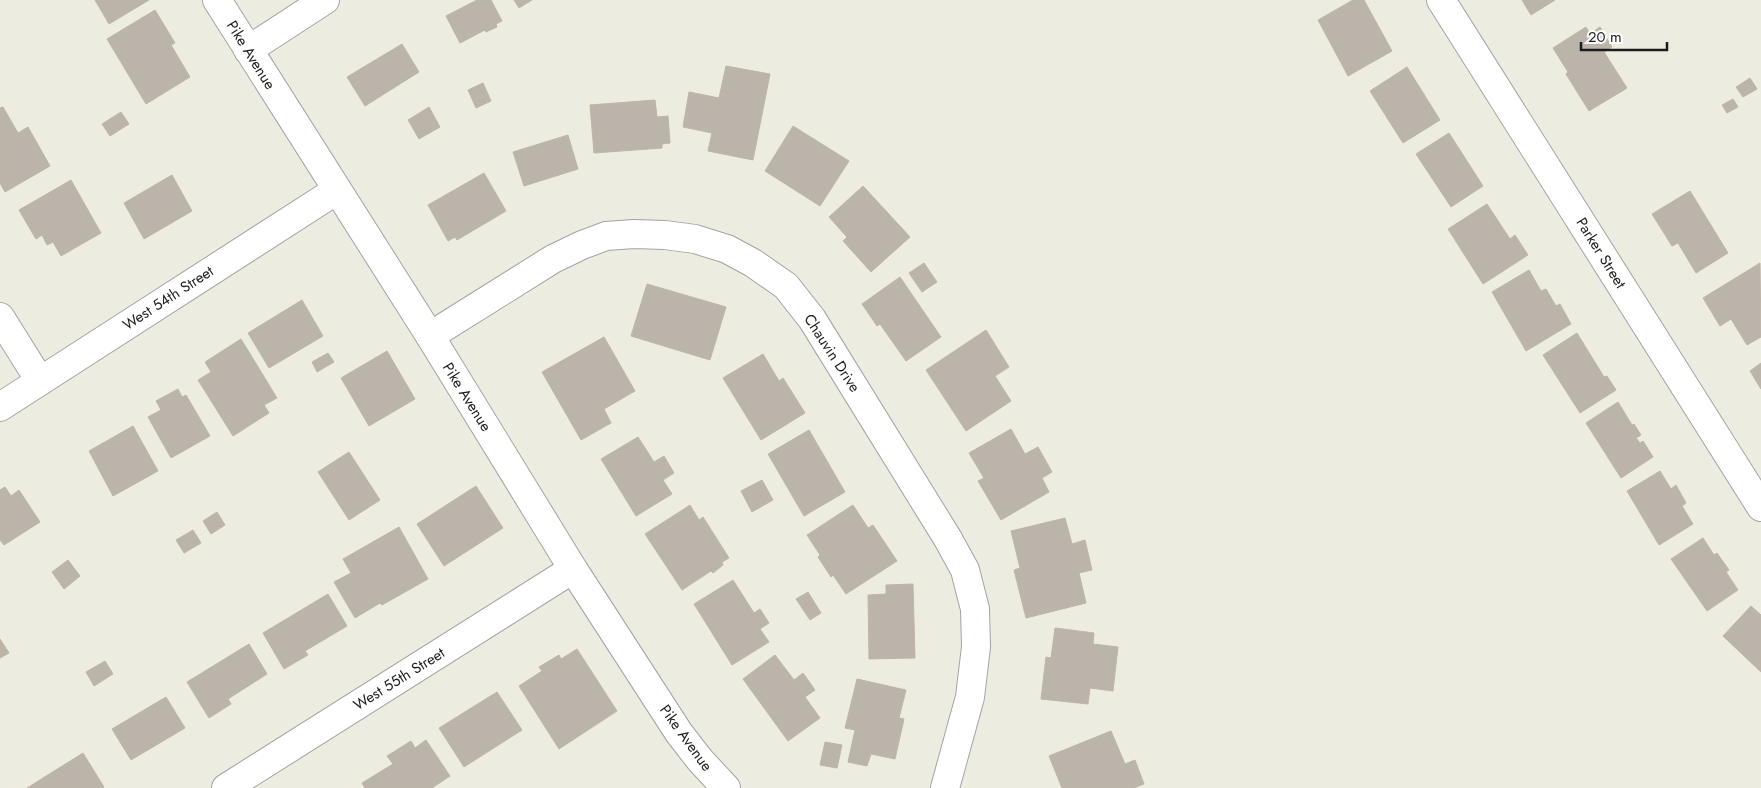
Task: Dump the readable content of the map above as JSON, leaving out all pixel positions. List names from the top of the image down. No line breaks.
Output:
{"streets":{"street":["Pike Avenue","Parker Street","West 54th Street","Chauvin Drive","West 55th Street"]},"crossings":[["Pike Avenue","West 54th Street"],["Pike Avenue","Chauvin Drive"],["Pike Avenue","West 55th Street"]],"scale_bar":"20 m"}
